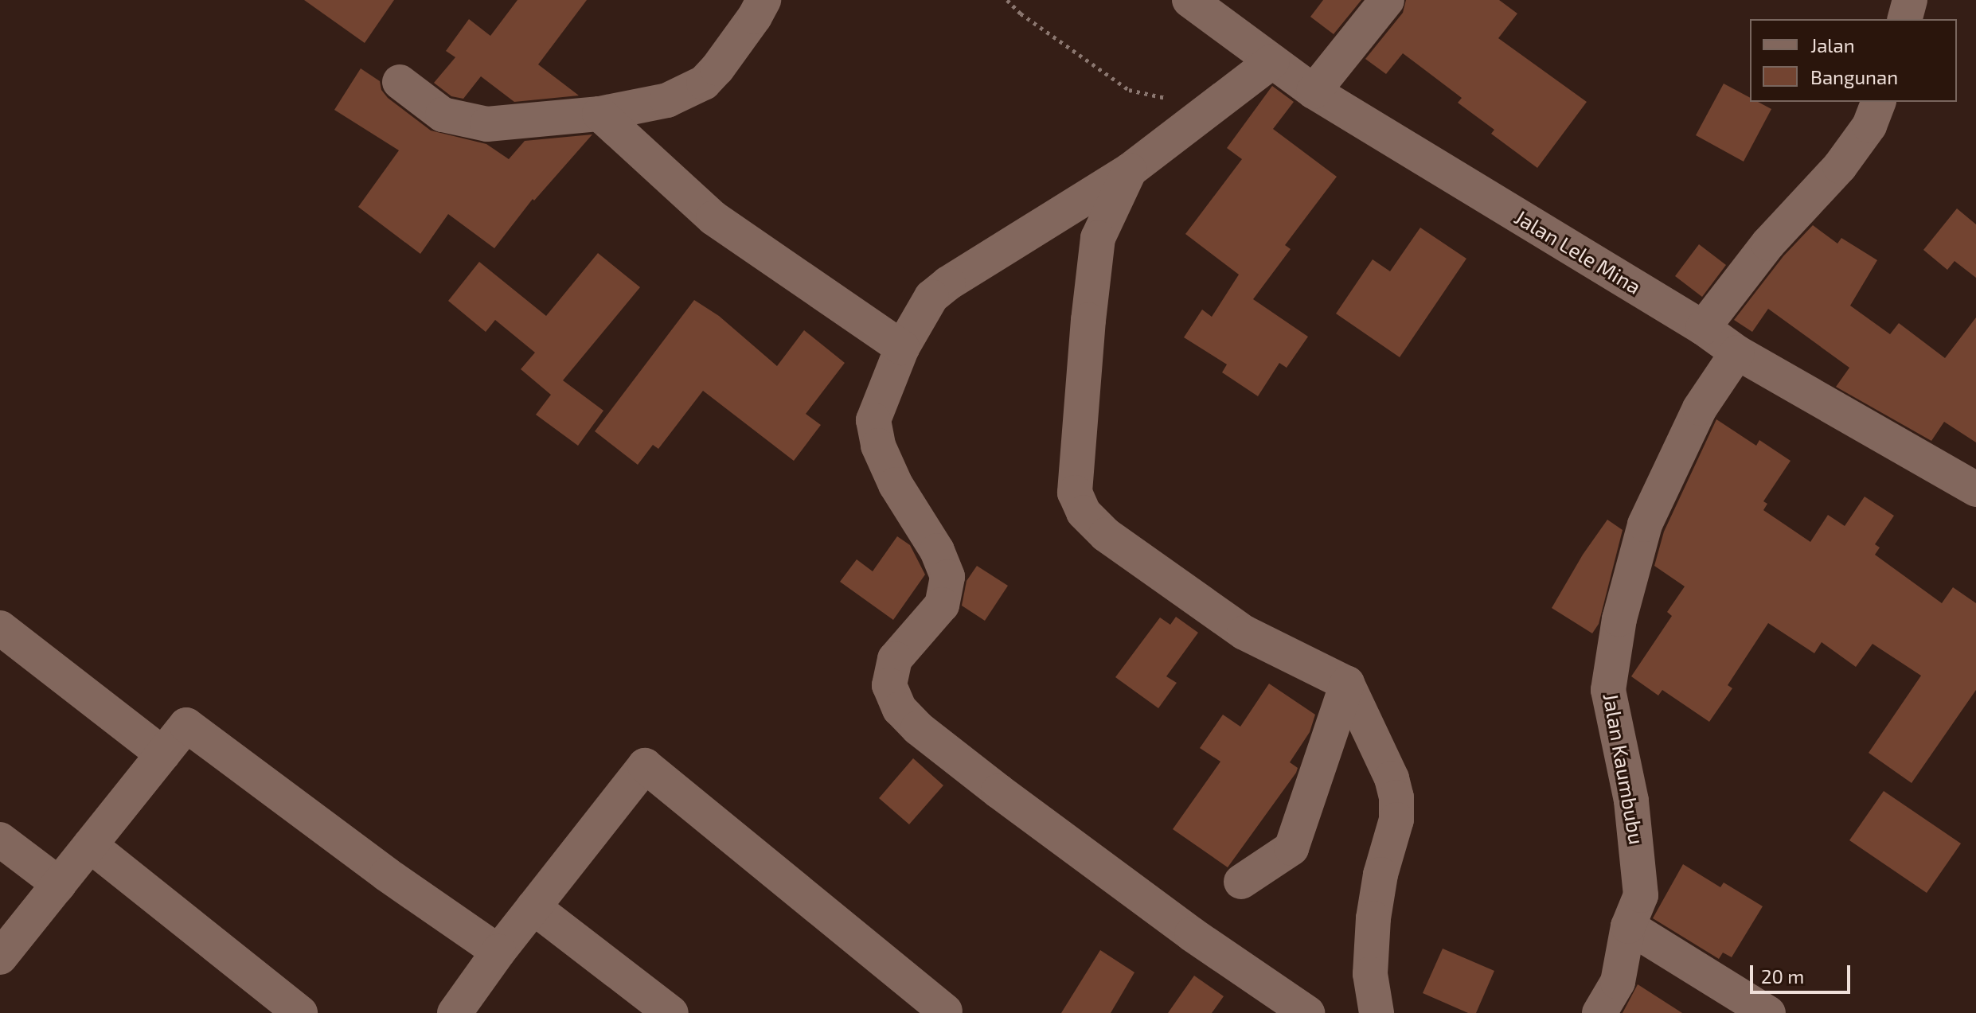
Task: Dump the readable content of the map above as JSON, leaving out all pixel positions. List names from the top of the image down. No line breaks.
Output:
{"streets":{"street":["Jalan Lele Mina","Jalan Kaumbubu"]},"crossings":[["Jalan Lele Mina","Jalan Kaumbubu"]],"legend":["Jalan","Bangunan"],"scale_bar":"20 m"}
